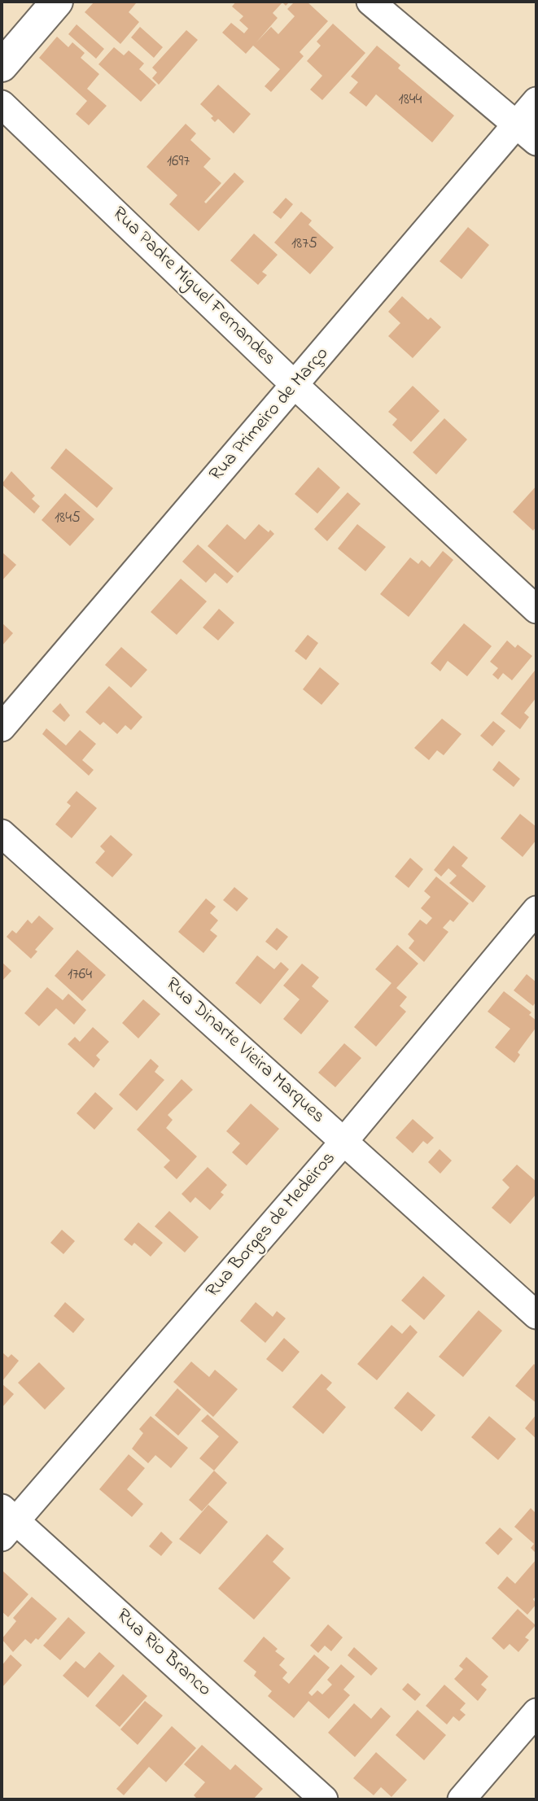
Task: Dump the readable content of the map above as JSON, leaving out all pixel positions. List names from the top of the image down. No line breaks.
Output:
{"streets":{"street":["Rua Padre Miguel Fernandes","Rua Primeiro de Março","Rua Dinarte Vieira Marques","Rua Borges de Medeiros","Rua Rio Branco"]},"crossings":[["Rua Padre Miguel Fernandes","Rua Primeiro de Março"],["Rua Dinarte Vieira Marques","Rua Borges de Medeiros"],["Rua Borges de Medeiros","Rua Rio Branco"]],"house_numbers":["1844","1697","1875","1845","1764"]}
